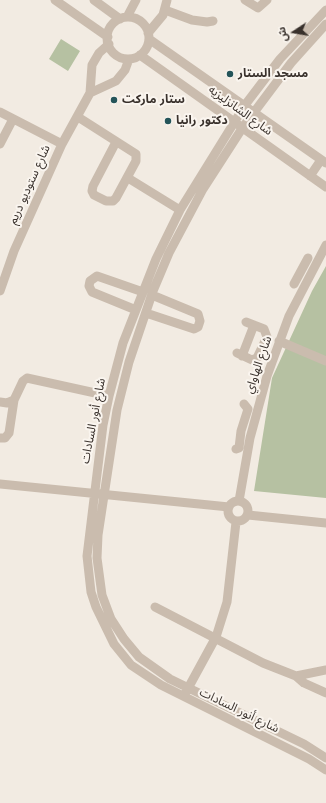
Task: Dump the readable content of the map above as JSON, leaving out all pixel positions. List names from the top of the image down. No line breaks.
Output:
{"streets":{"street":["شارع الشانزليزيه","شارع ستوديو دريم","شارع الهاواي","شارع أنور السادات"]},"crossings":[["شارع الشانزليزيه","شارع ستوديو دريم"],["شارع الشانزليزيه","شارع أنور السادات"]],"places":["مسجد الستار","ستار ماركت","دكتور رانيا"],"north":"left"}
